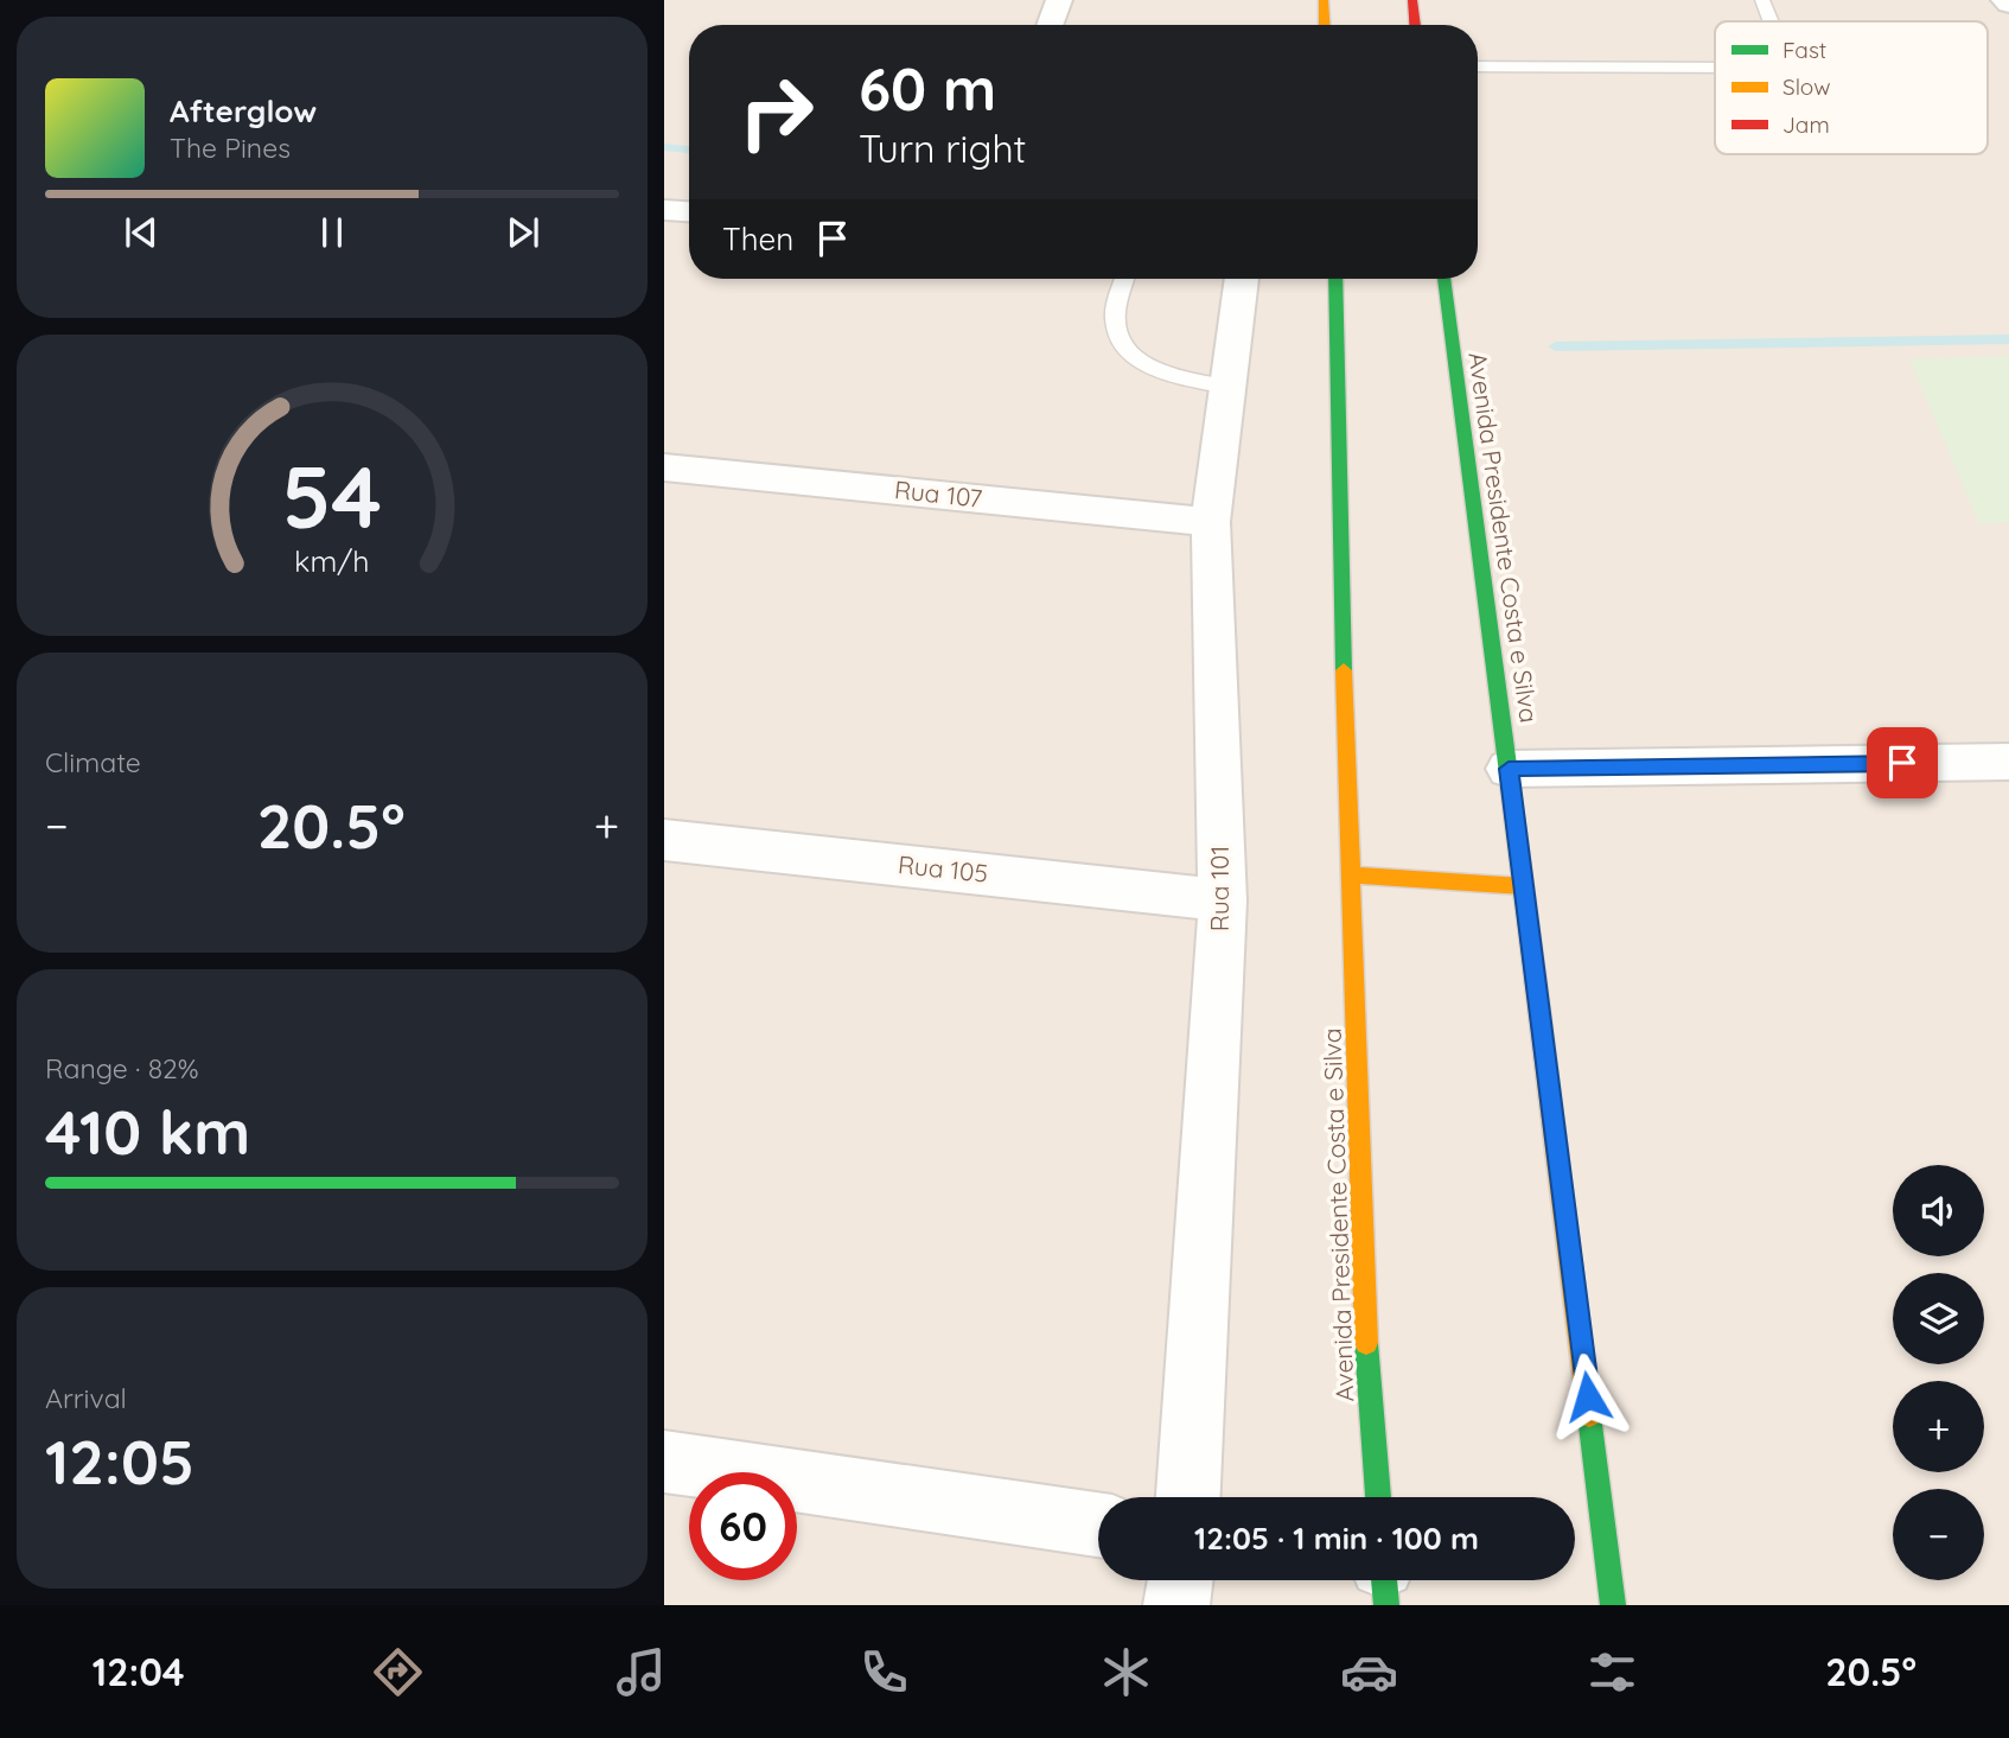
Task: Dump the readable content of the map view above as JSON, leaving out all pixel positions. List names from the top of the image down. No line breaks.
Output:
{"streets":{"main road":["Avenida Presidente Costa e Silva"],"street":["Rua 107","Rua 105","Rua 101"]},"crossings":[["Rua 107","Rua 101"],["Rua 105","Rua 101"]],"legend":["Fast","Slow","Jam"],"page":{"turn":["60 m","Turn right"],"song":["Afterglow","The Pines"],"then":"Then","tile":["Climate",["Range · 82%","410 km"],["Arrival","12:05"]],"heat":["−","20.5°","+"],"map_buttons":["+","−"],"limit":"60","trip":"12:05 · 1 min · 100 m","tabs":["12:04","20.5°"],"gauge":["54","km/h"]}}
